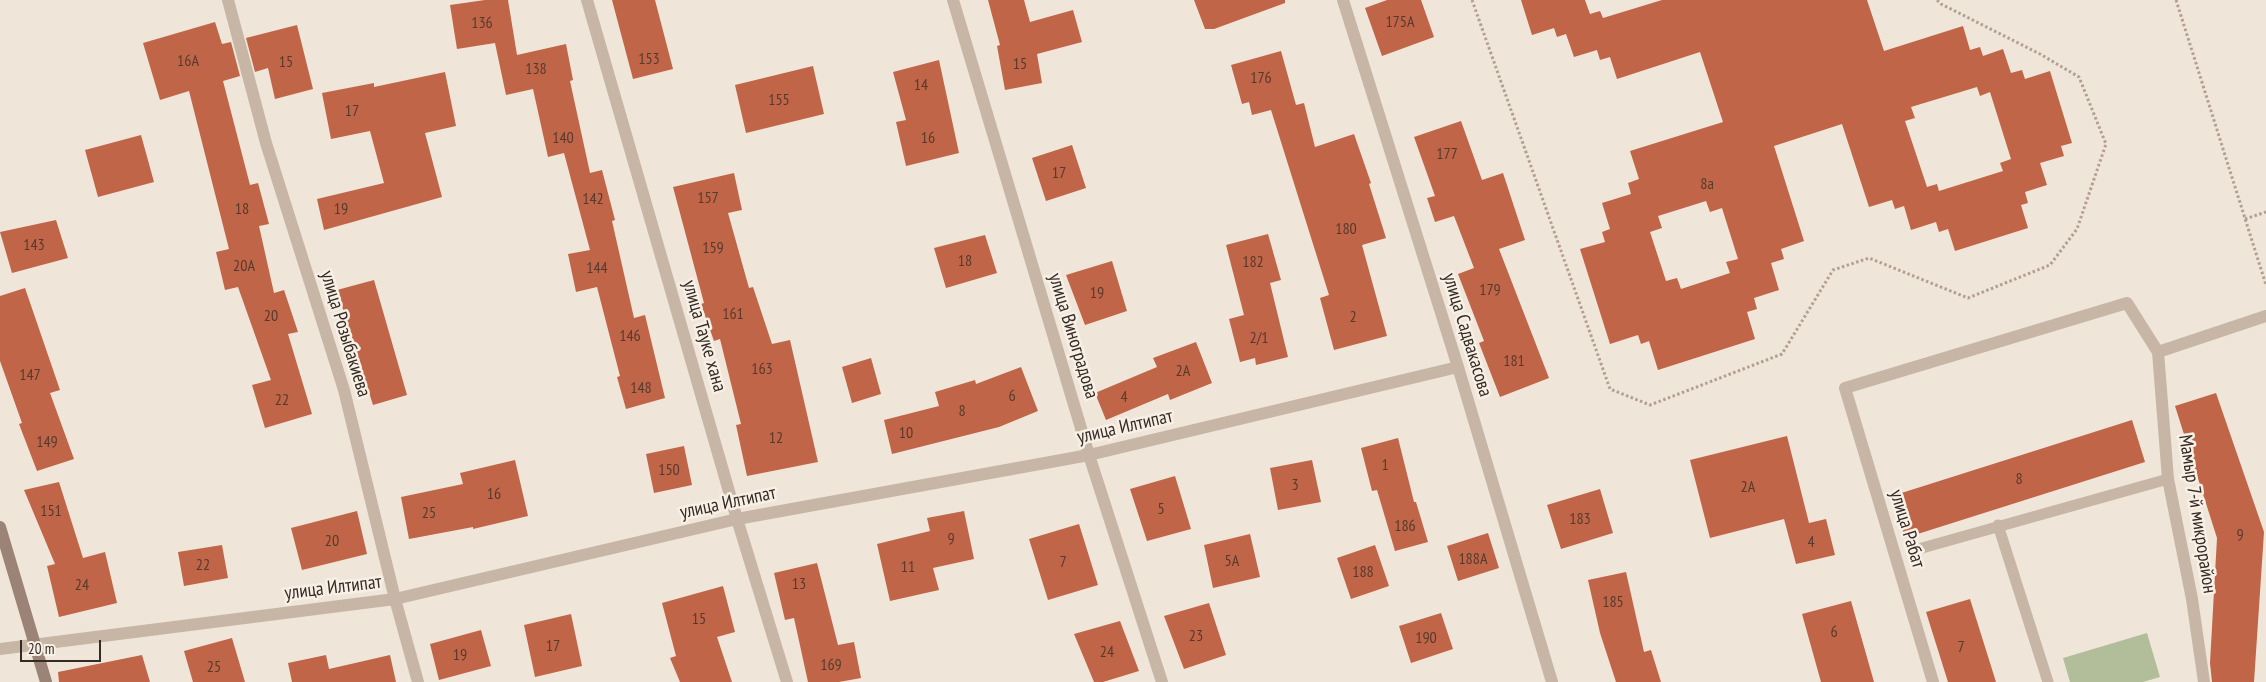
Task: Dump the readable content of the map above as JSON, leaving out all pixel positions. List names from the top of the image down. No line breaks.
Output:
{"streets":{"street":["улица Розыбакиева","улица Садвакасова","улица Тауке хана","улица Виноградова","улица Илтипат","Мамыр 7-й микрорайон","улица Рабат"]},"crossings":[["улица Розыбакиева","улица Илтипат"],["улица Садвакасова","улица Илтипат"],["улица Тауке хана","улица Илтипат"],["улица Виноградова","улица Илтипат"],["Мамыр 7-й микрорайон","улица Рабат"]],"house_numbers":["175А","136","153","16А","15","15","138","176","14","155","17","140","16","177","17","8а","157","142","18","19","180","143","159","18","182","20А","144","179","19","161","20","2","146","2/1","181","163","2А","147","148","6","4","22","8","10","12","149","1","150","8","3","2А","16","5","151","25","183","186","9","9","20","4","188А","5А","7","22","11","188","13","24","185","15","6","23","190","17","7","24","19","169","25"],"scale_bar":"20 m"}
